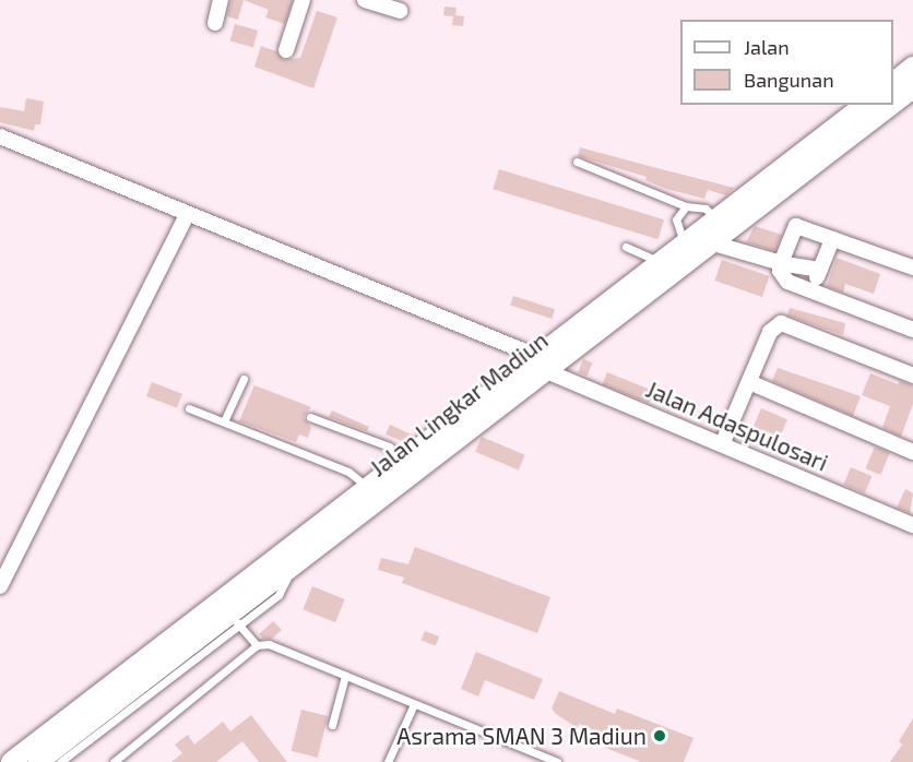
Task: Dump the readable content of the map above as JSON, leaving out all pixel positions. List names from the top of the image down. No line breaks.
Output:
{"streets":{"main road":["Jalan Lingkar Madiun"],"street":["Jalan Adaspulosari"]},"crossings":[["Jalan Lingkar Madiun","Jalan Adaspulosari"]],"places":["Asrama SMAN 3 Madiun"],"legend":["Jalan","Bangunan"]}
